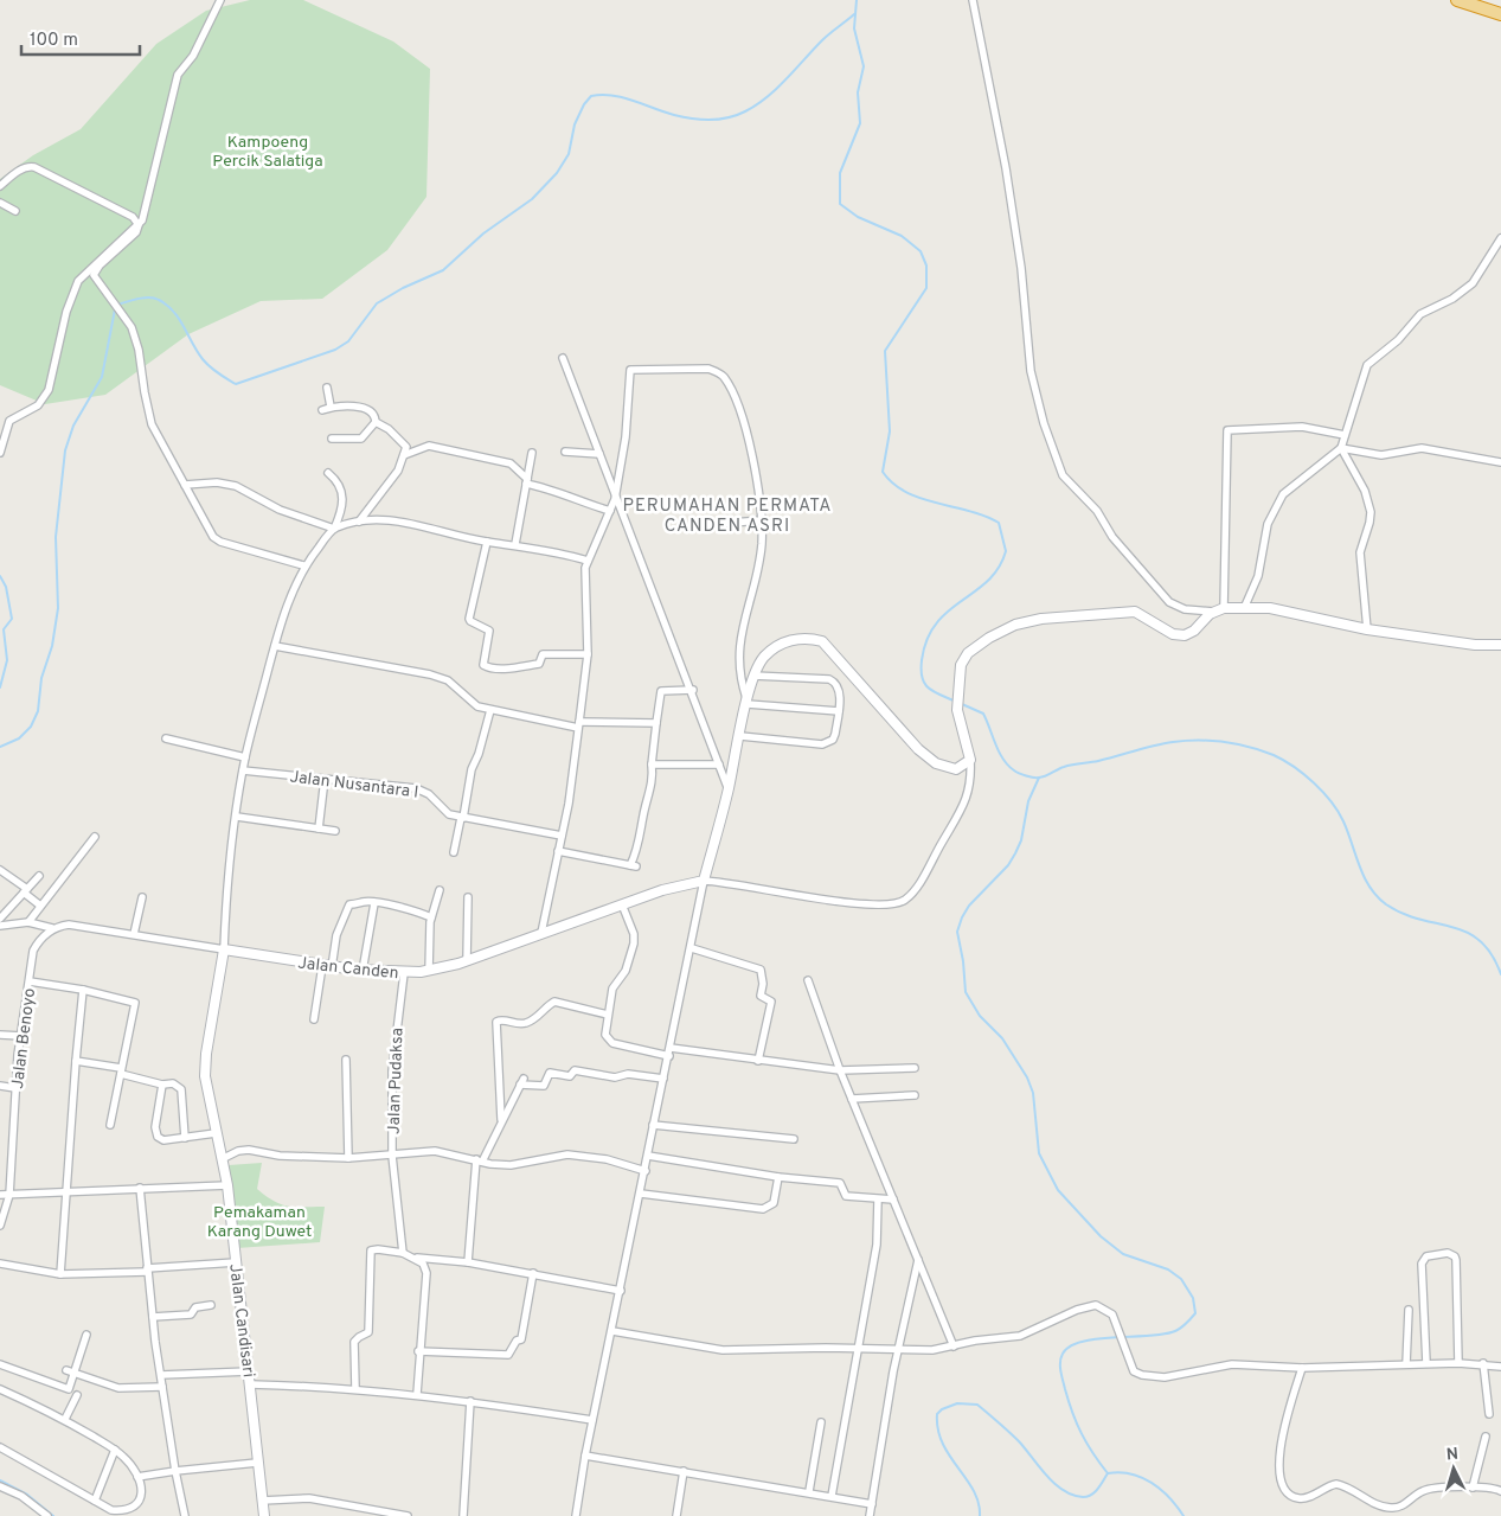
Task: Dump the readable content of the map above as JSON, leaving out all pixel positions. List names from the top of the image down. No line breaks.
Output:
{"streets":{"street":["Jalan Nusantara I","Jalan Canden","Jalan Benoyo","Jalan Pudaksa","Jalan Candisari"]},"crossings":[["Jalan Canden","Jalan Benoyo"],["Jalan Canden","Jalan Pudaksa"],["Jalan Canden","Jalan Candisari"]],"districts":["PERUMAHAN PERMATA CANDEN ASRI"],"parks":["Kampoeng Percik Salatiga","Pemakaman Karang Duwet"],"scale_bar":"100 m","north":"top"}
